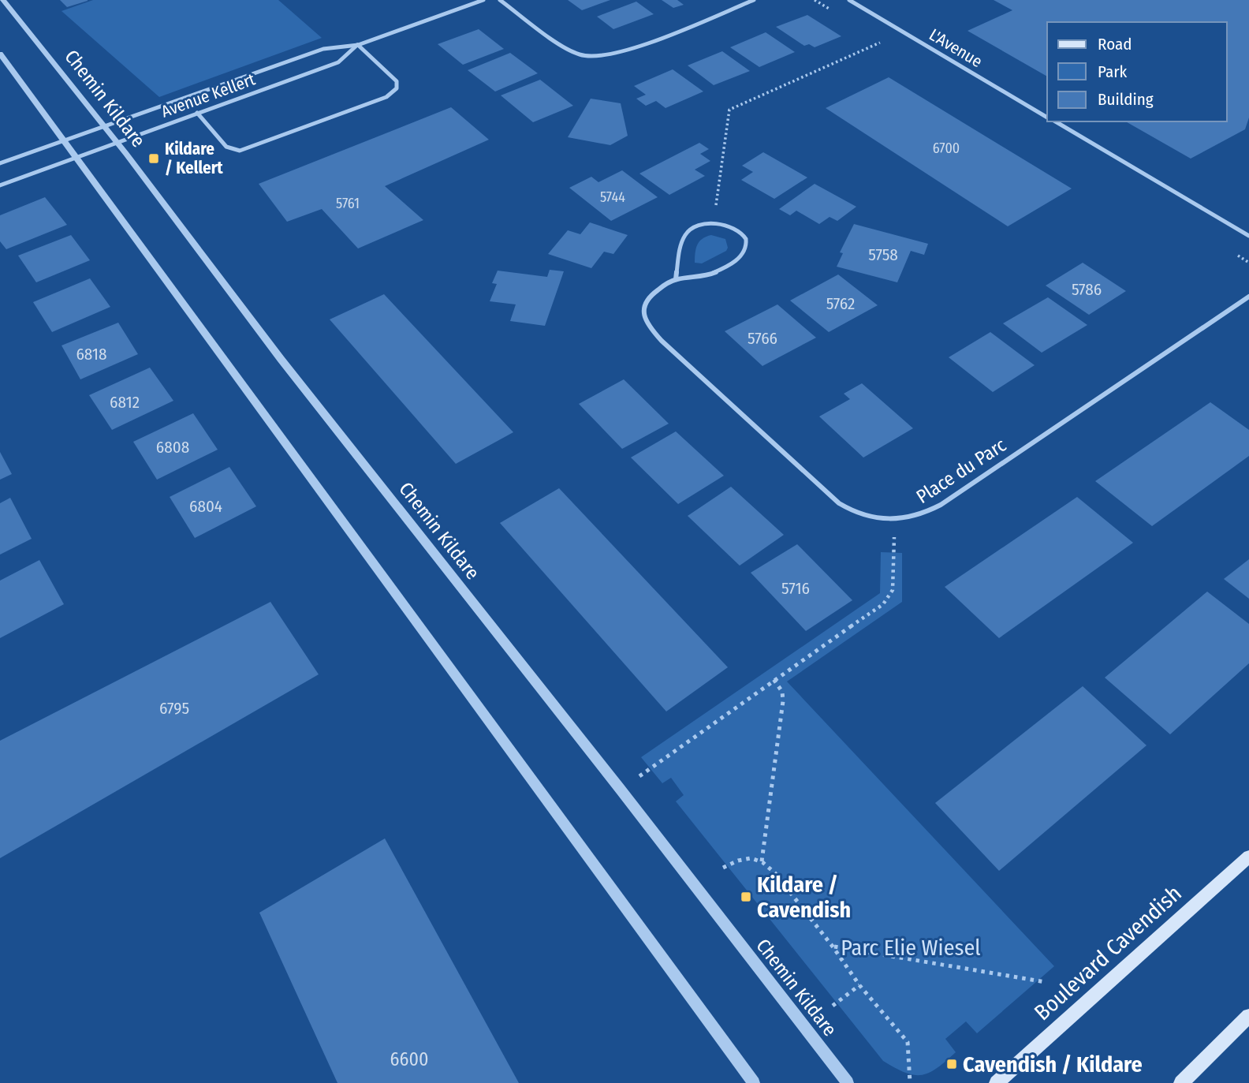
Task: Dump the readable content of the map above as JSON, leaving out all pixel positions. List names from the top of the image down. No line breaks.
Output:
{"streets":{"main road":["Boulevard Cavendish"],"street":["L'Avenue","Avenue Kellert","Chemin Kildare","Place du Parc"]},"crossings":[["Avenue Kellert","Chemin Kildare"]],"parks":["Parc Elie Wiesel"],"places":{"transit":["Kildare / Kellert","Kildare / Cavendish","Cavendish / Kildare"]},"house_numbers":["6700","5744","5761","5758","5786","5762","5766","6818","6812","6808","6804","5716","6795","6600"],"legend":["Road","Park","Building"]}
